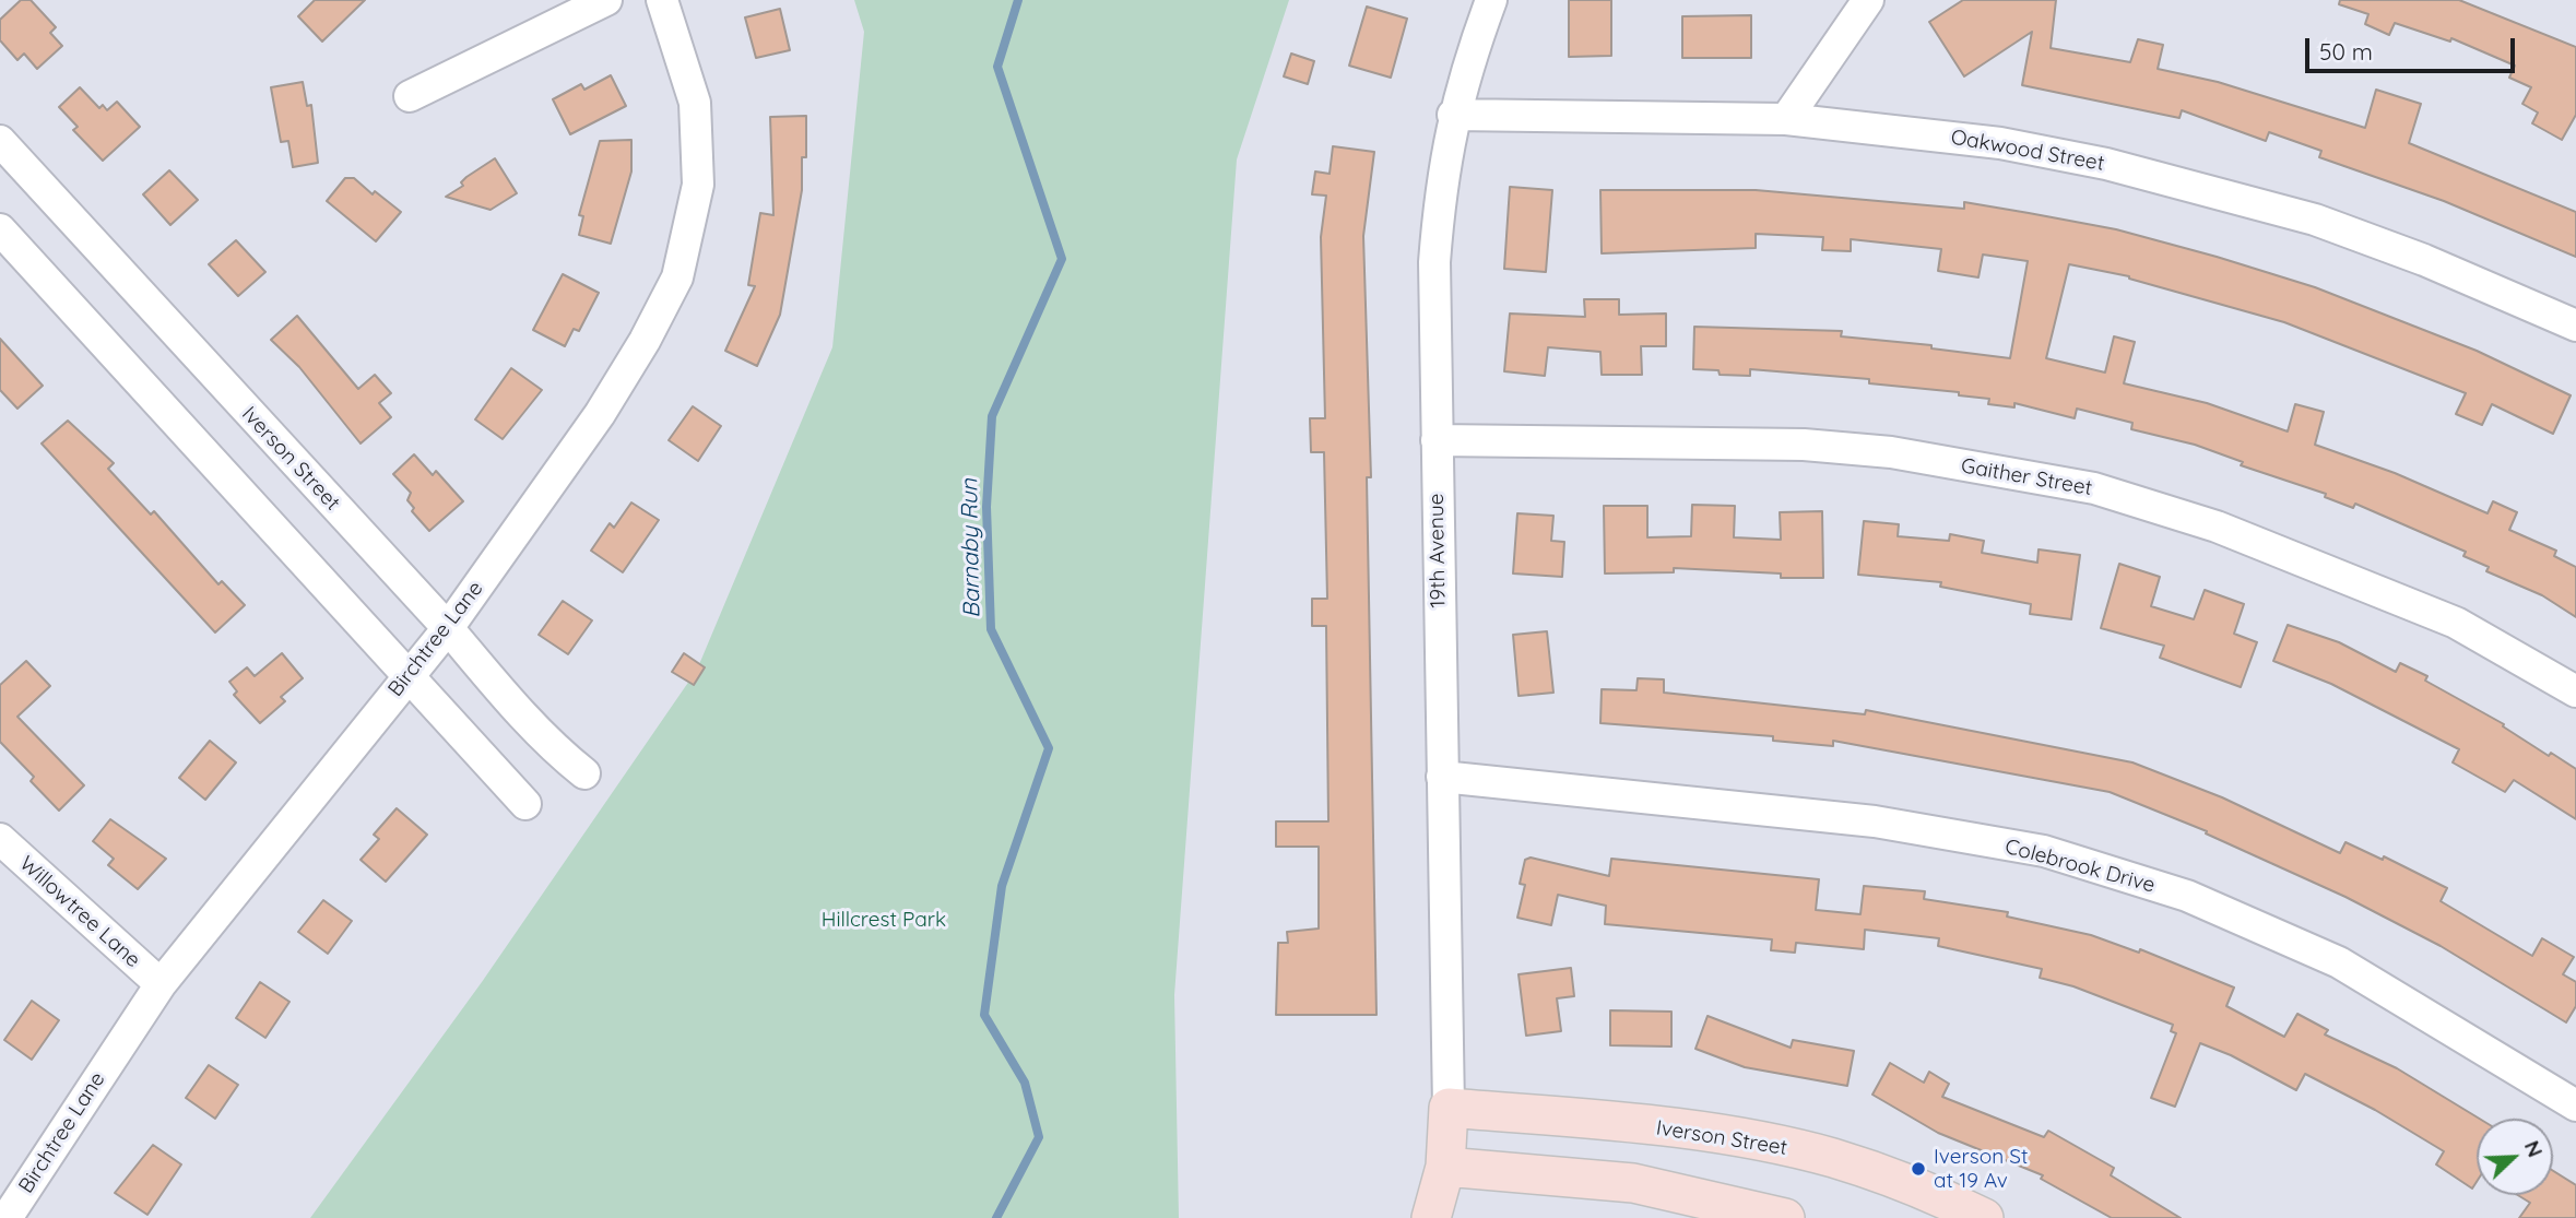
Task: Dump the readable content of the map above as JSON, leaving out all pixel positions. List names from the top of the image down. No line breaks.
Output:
{"streets":{"main road":["Iverson Street"],"street":["Oakwood Street","Gaither Street","19th Avenue","Birchtree Lane","Colebrook Drive","Willowtree Lane"]},"crossings":[["Oakwood Street","19th Avenue"],["Iverson Street","19th Avenue"],["Iverson Street","Birchtree Lane"],["Gaither Street","19th Avenue"],["19th Avenue","Colebrook Drive"],["Birchtree Lane","Willowtree Lane"]],"water":["Barnaby Run"],"parks":["Hillcrest Park"],"places":["Iverson St at 19 Av"],"scale_bar":"50 m","north":"top right"}
